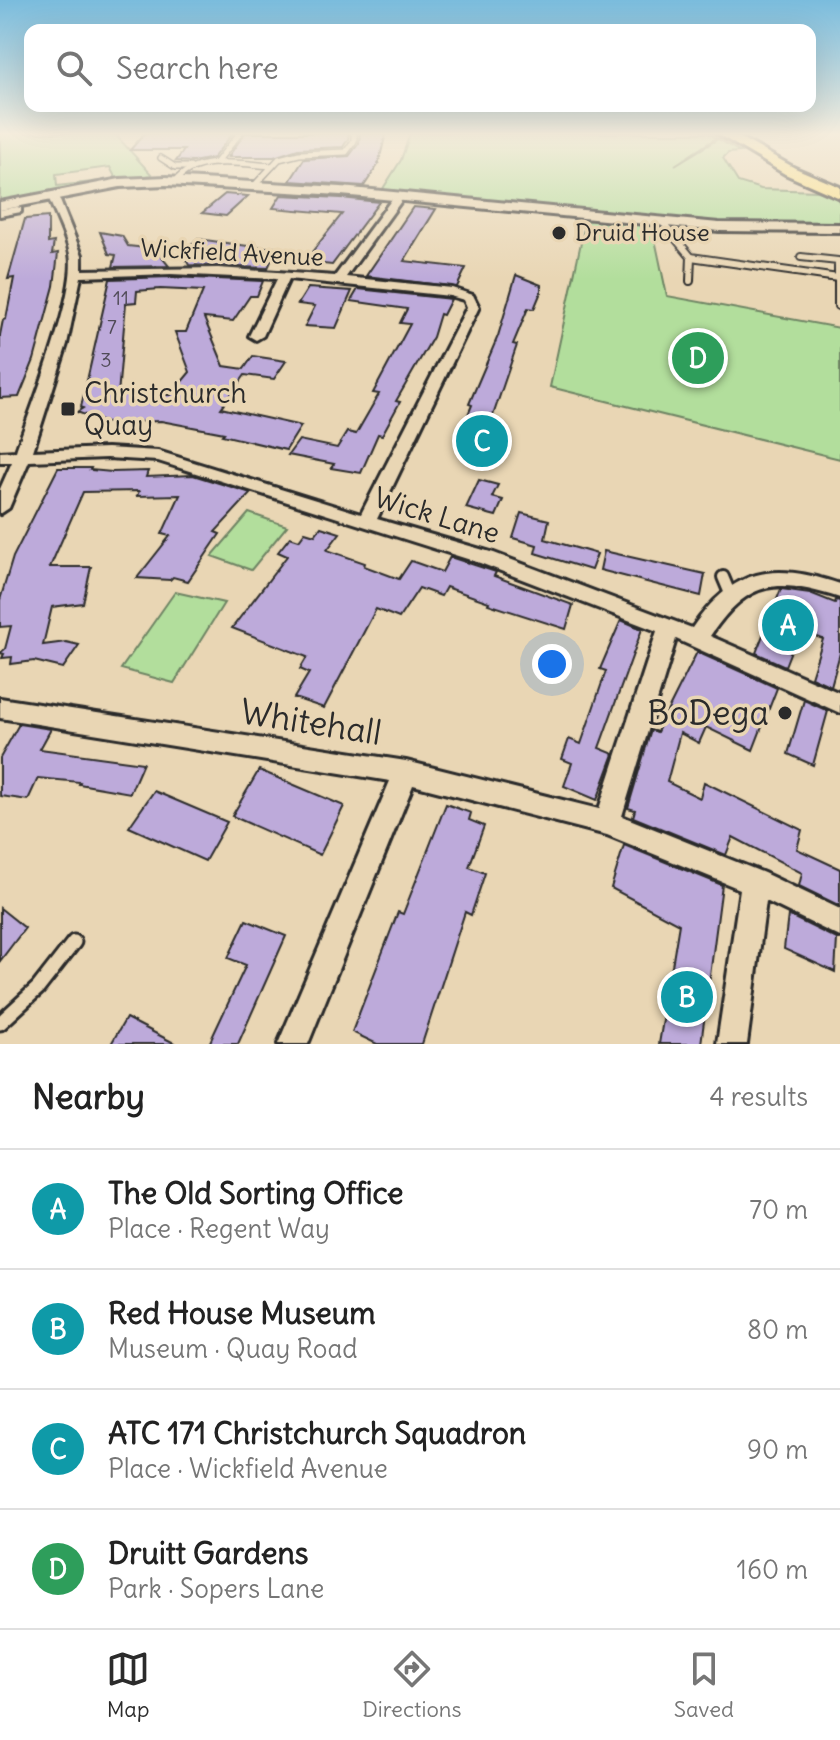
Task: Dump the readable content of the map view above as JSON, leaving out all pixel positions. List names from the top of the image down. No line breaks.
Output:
{"streets":{"street":["Wickfield Avenue","Wick Lane","Whitehall"]},"crossings":[["Wickfield Avenue","Wick Lane"]],"places":{"other":["Druid House","BoDega"],"transit":["Christchurch Quay"]},"house_numbers":["11","7","3"],"page":{"search":"Search here","pins":["D","C","A","B"],"heading":["Nearby","4 results"],"list":[{"mark":"A","name":"The Old Sorting Office","note":"Place · Regent Way","value":"70 m"},{"mark":"B","name":"Red House Museum","note":"Museum · Quay Road","value":"80 m"},{"mark":"C","name":"ATC 171 Christchurch Squadron","note":"Place · Wickfield Avenue","value":"90 m"},{"mark":"D","name":"Druitt Gardens","note":"Park · Sopers Lane","value":"160 m"}],"nav":["Map","Directions","Saved"]}}
